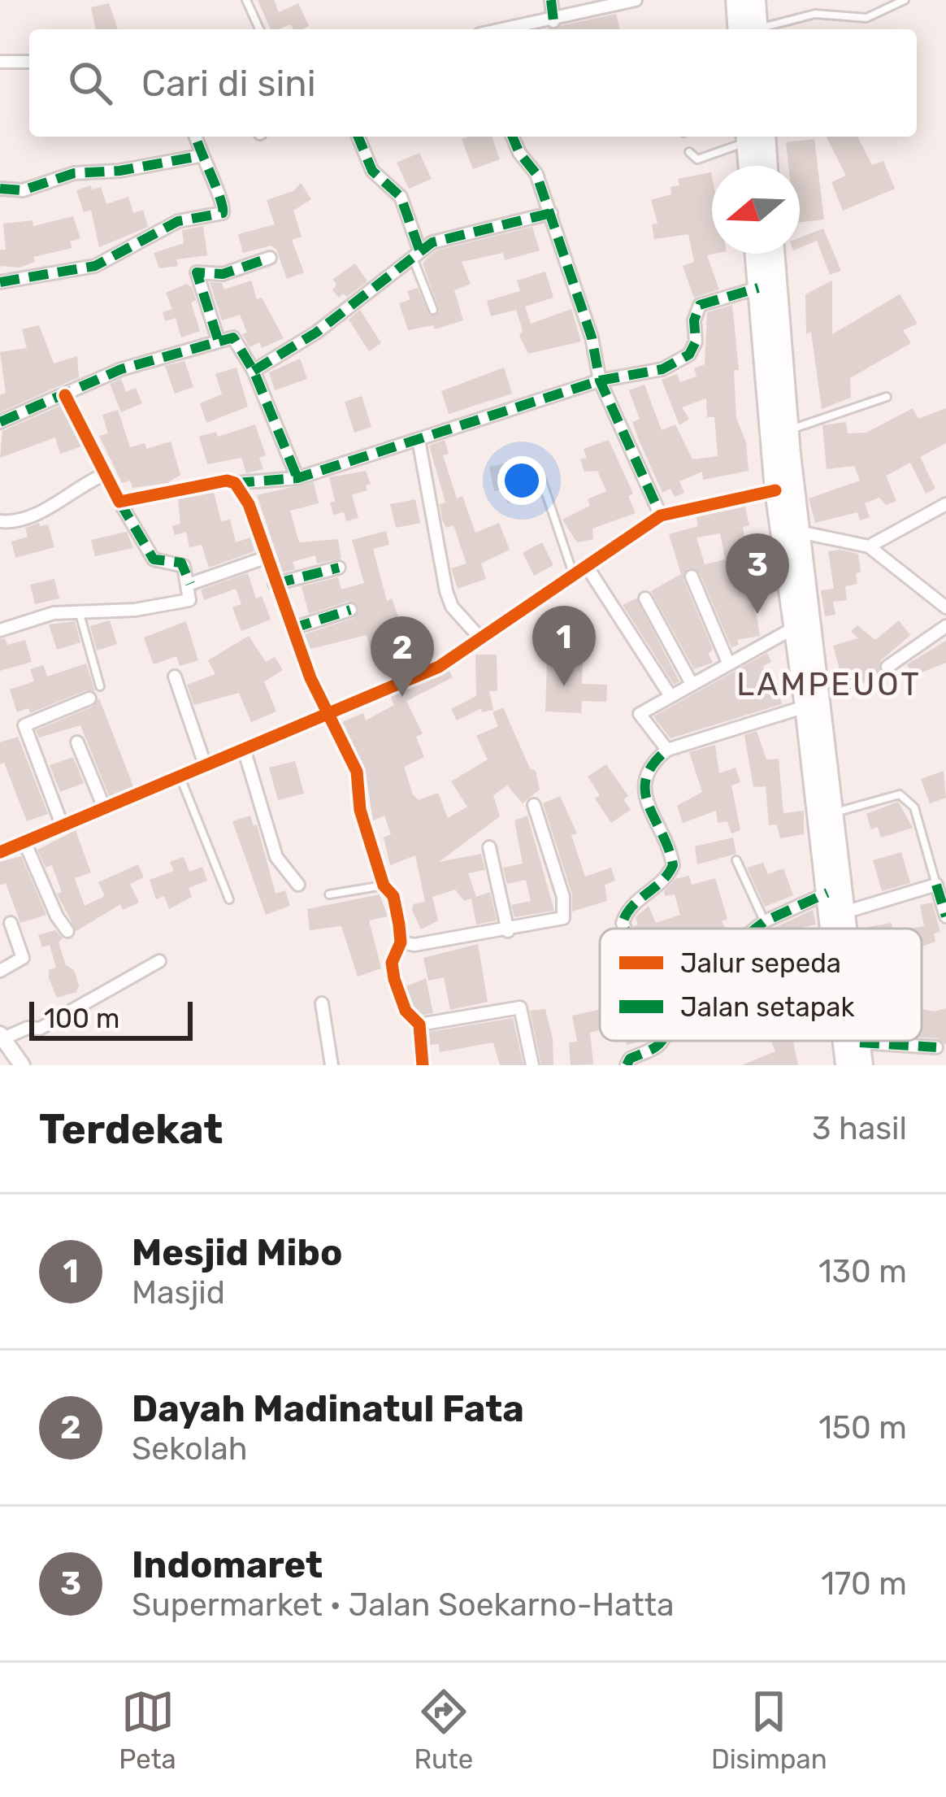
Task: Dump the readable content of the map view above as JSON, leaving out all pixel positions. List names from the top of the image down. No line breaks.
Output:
{"districts":["LAMPEUOT"],"legend":["Jalur sepeda","Jalan setapak"],"scale_bar":"100 m","north":"left","page":{"search":"Cari di sini","pins":["3","1","2"],"scale":"100 m","heading":["Terdekat","3 hasil"],"list":[{"mark":"1","name":"Mesjid Mibo","note":"Masjid","value":"130 m"},{"mark":"2","name":"Dayah Madinatul Fata","note":"Sekolah","value":"150 m"},{"mark":"3","name":"Indomaret","note":"Supermarket · Jalan Soekarno-Hatta","value":"170 m"}],"nav":["Peta","Rute","Disimpan"]}}
